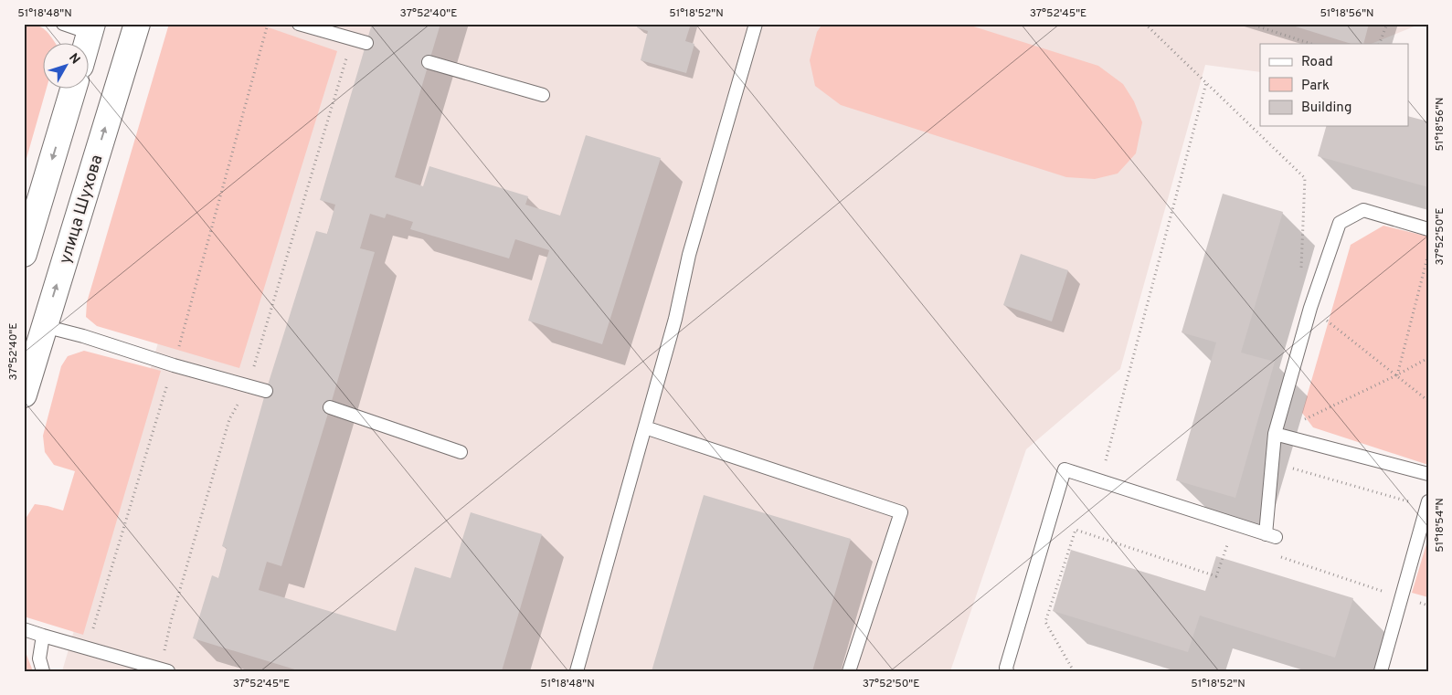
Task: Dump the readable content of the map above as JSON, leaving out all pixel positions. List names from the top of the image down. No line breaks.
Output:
{"streets":{"main road":["улица Шухова"]},"legend":["Road","Park","Building"],"north":"top right","coordinates":["51°18'48\"N","37°52'40\"E","51°18'52\"N","37°52'45\"E","51°18'56\"N","37°52'50\"E","51°18'54\"N"]}
